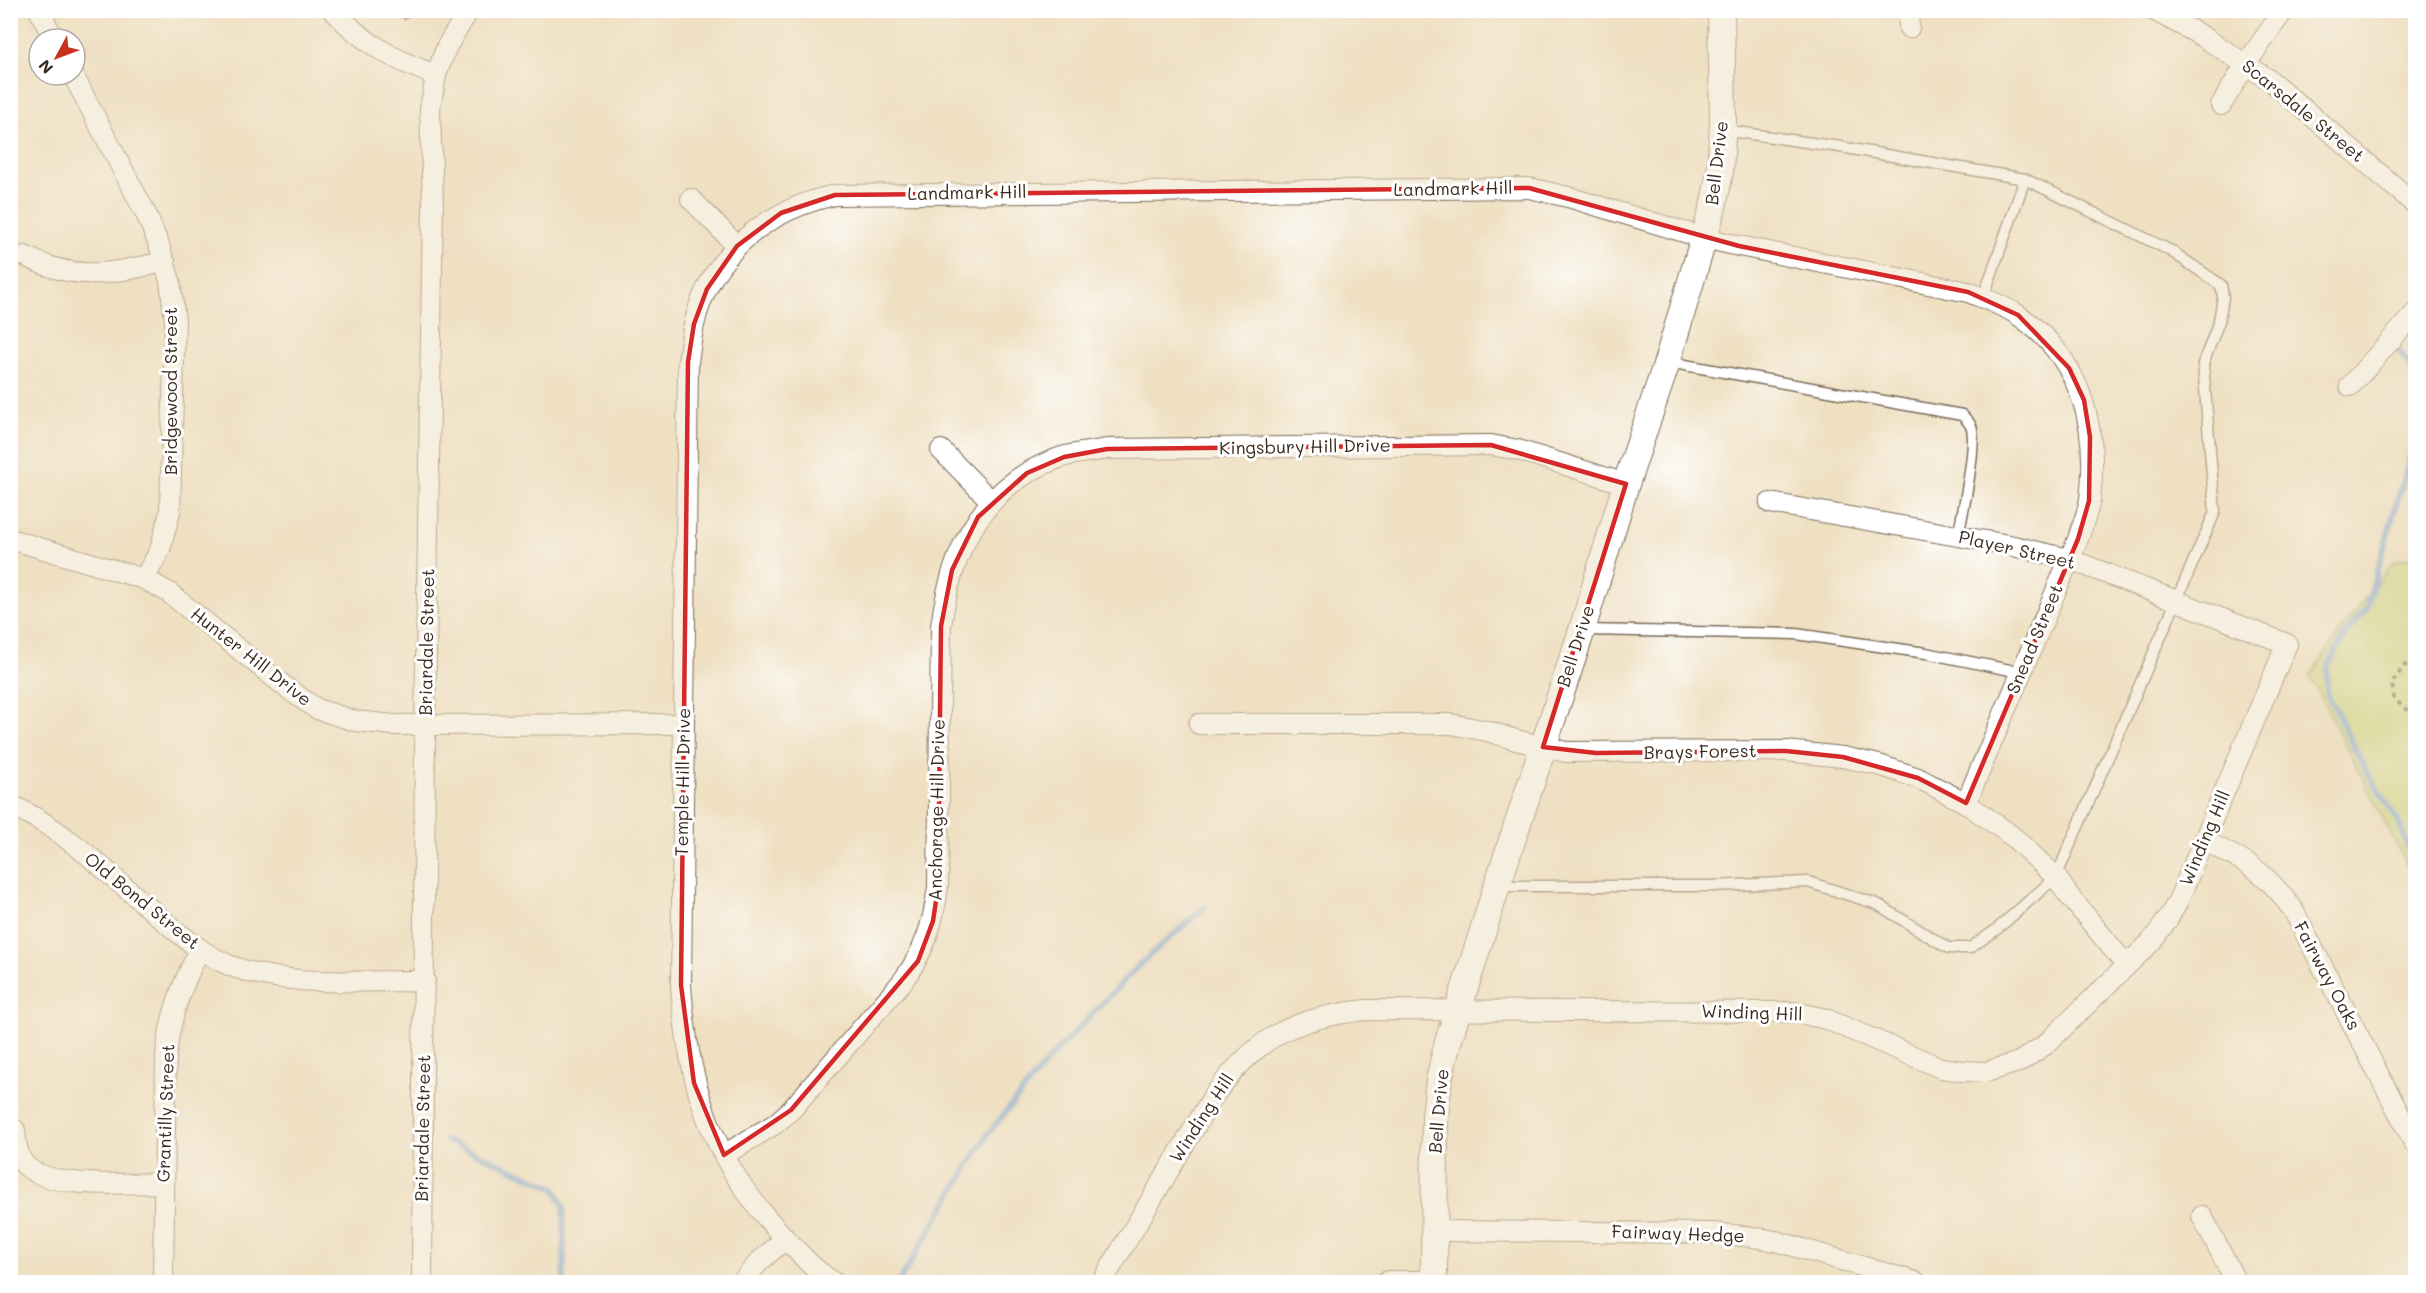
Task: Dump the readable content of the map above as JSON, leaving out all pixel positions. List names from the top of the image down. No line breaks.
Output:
{"streets":{"street":["Scarsdale Street","Bell Drive","Landmark Hill","Bridgewood Street","Kingsbury Hill Drive","Player Street","Snead Street","Briardale Street","Hunter Hill Drive","Brays Forest","Temple Hill Drive","Anchorage Hill Drive","Winding Hill","Old Bond Street","Fairway Oaks","Grantilly Street","Fairway Hedge"]},"crossings":[["Bell Drive","Landmark Hill"],["Bell Drive","Kingsbury Hill Drive"],["Bell Drive","Brays Forest"],["Bell Drive","Winding Hill"],["Bell Drive","Fairway Hedge"],["Landmark Hill","Snead Street"],["Landmark Hill","Temple Hill Drive"],["Bridgewood Street","Hunter Hill Drive"],["Kingsbury Hill Drive","Anchorage Hill Drive"],["Player Street","Snead Street"],["Player Street","Winding Hill"],["Snead Street","Brays Forest"],["Briardale Street","Hunter Hill Drive"],["Briardale Street","Old Bond Street"],["Hunter Hill Drive","Temple Hill Drive"],["Brays Forest","Winding Hill"],["Temple Hill Drive","Anchorage Hill Drive"],["Winding Hill","Fairway Oaks"],["Old Bond Street","Grantilly Street"]],"north":"bottom left"}
